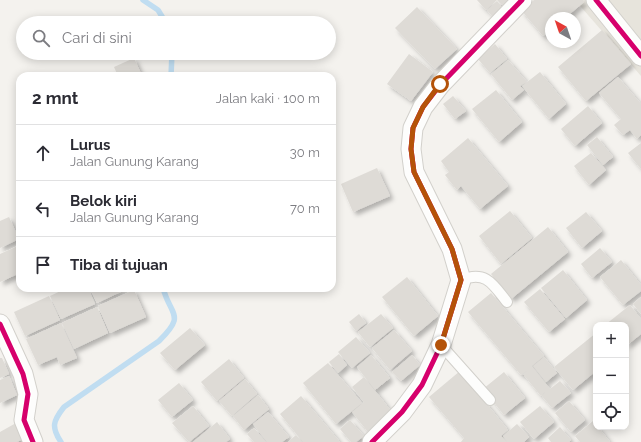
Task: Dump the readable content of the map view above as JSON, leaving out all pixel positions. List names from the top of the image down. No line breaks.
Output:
{"north":"top left","page":{"search":"Cari di sini","heading":["2 mnt","Jalan kaki · 100 m"],"list":[["Lurus","Jalan Gunung Karang","30 m"],["Belok kiri","Jalan Gunung Karang","70 m"],"Tiba di tujuan"],"map_buttons":["+","−"]}}
